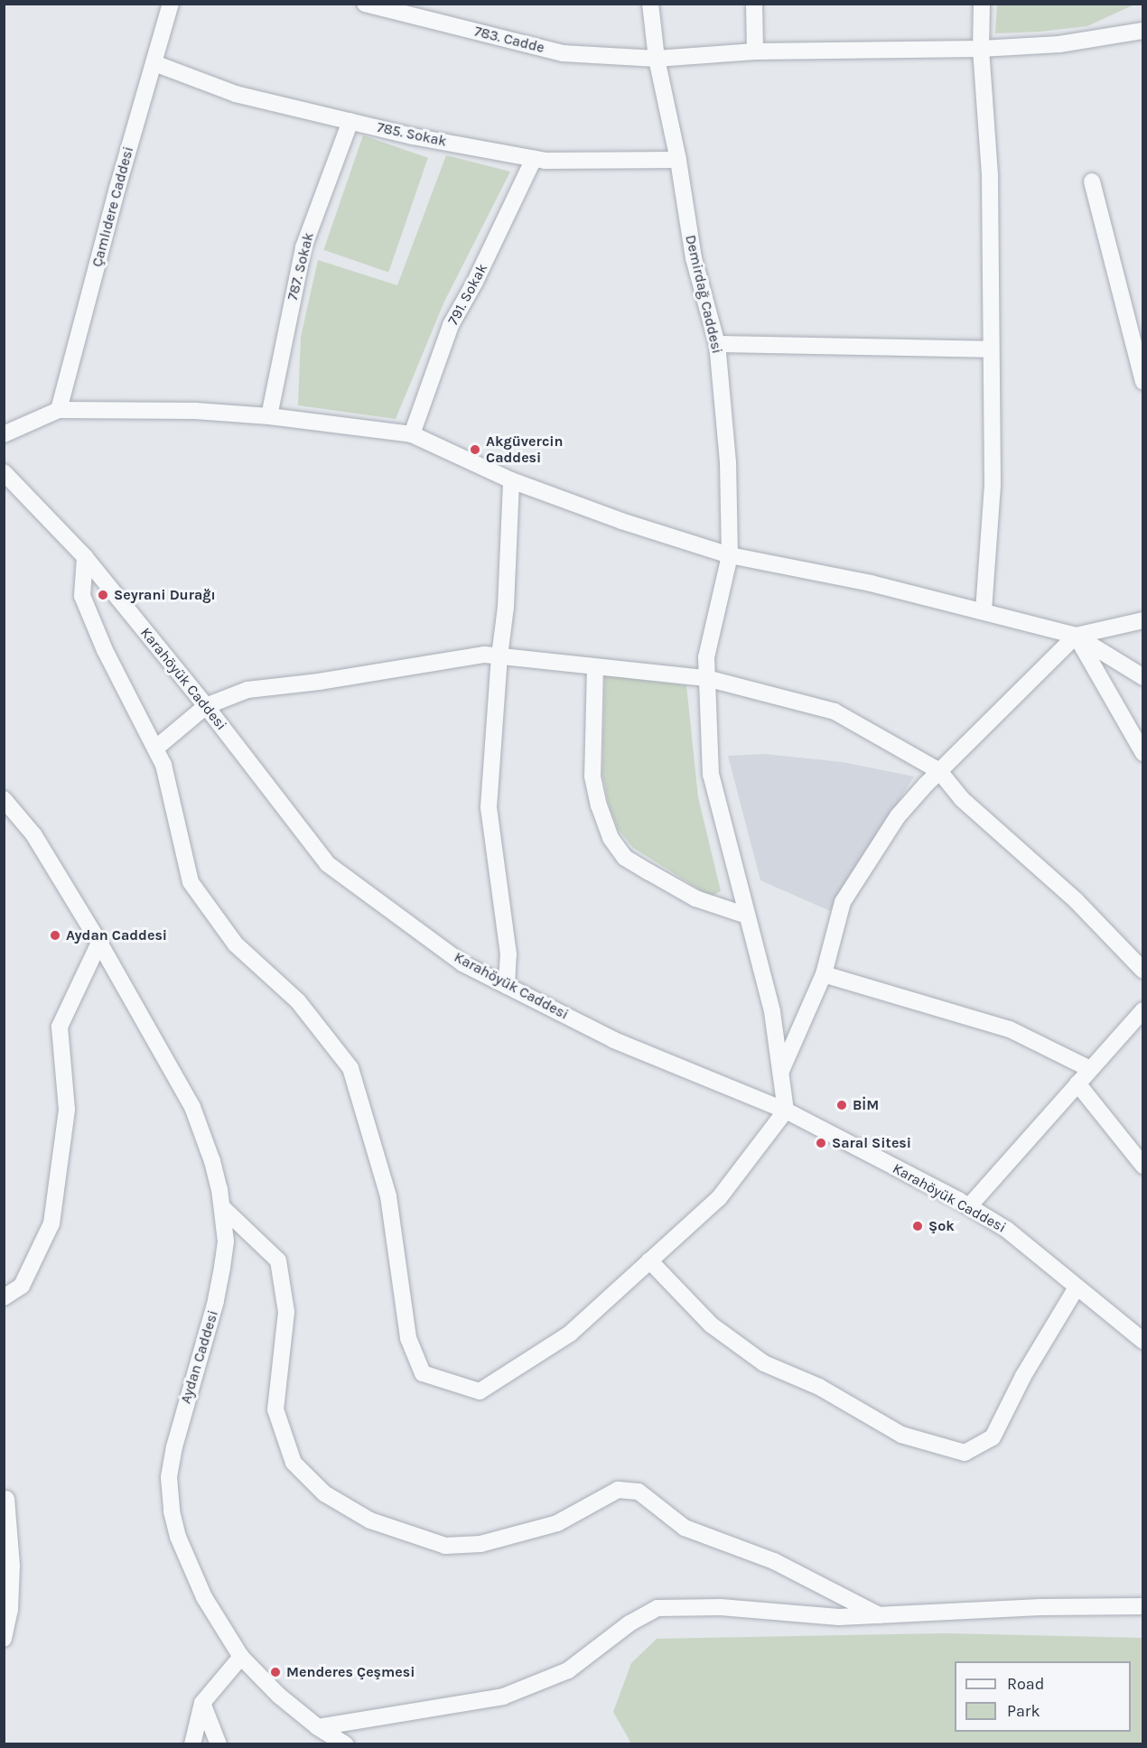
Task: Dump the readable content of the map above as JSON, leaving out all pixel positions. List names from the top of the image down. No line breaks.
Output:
{"streets":{"street":["783. Cadde","785. Sokak","Çamlıdere Caddesi","787. Sokak","791. Sokak","Demirdağ Caddesi","Karahöyük Caddesi","Aydan Caddesi"]},"crossings":[["783. Cadde","Demirdağ Caddesi"],["785. Sokak","Çamlıdere Caddesi"],["785. Sokak","787. Sokak"],["785. Sokak","791. Sokak"],["785. Sokak","Demirdağ Caddesi"],["Demirdağ Caddesi","Karahöyük Caddesi"]],"places":["Akgüvercin Caddesi","Seyrani Durağı","Aydan Caddesi","BİM","Saral Sitesi","Şok","Menderes Çeşmesi"],"legend":["Road","Park"]}
